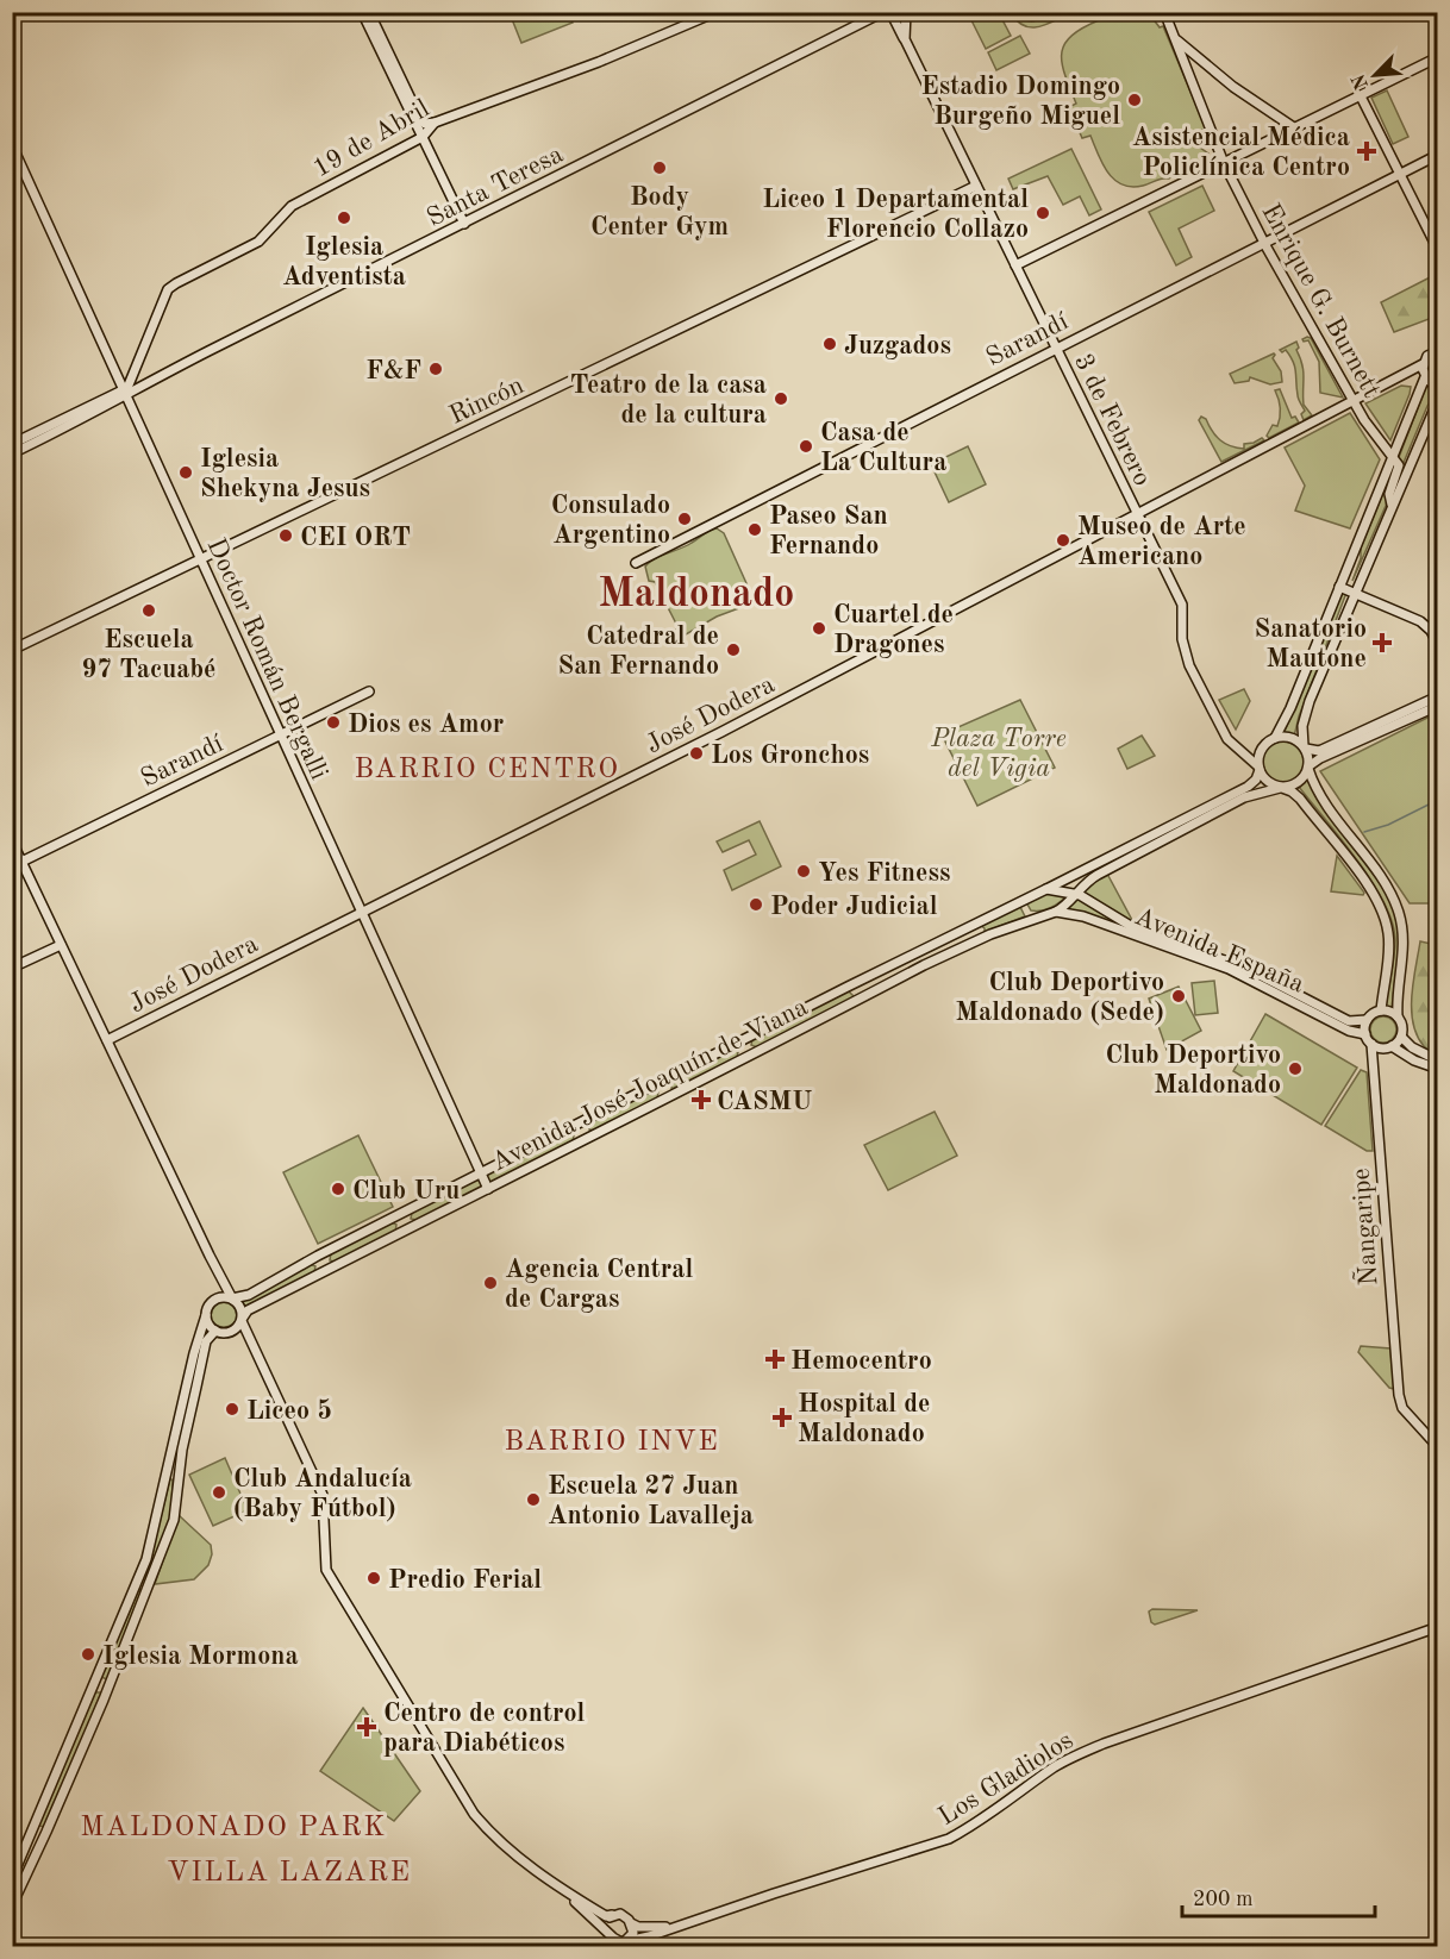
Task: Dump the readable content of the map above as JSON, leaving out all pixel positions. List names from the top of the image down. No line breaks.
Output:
{"streets":{"street":["19 de Abril","Santa Teresa","Enrique G. Burnett","Sarandí","Rincón","3 de Febrero","Doctor Román Bergalli","José Dodera","Avenida España","Avenida José Joaquín de Viana","Ñangaripe","Los Gladiolos"]},"crossings":[["19 de Abril","Santa Teresa"],["19 de Abril","Doctor Román Bergalli"],["Santa Teresa","Doctor Román Bergalli"],["Enrique G. Burnett","Sarandí"],["Enrique G. Burnett","José Dodera"],["Sarandí","3 de Febrero"],["Sarandí","Doctor Román Bergalli"],["Rincón","3 de Febrero"],["Rincón","Doctor Román Bergalli"],["3 de Febrero","José Dodera"],["3 de Febrero","Avenida José Joaquín de Viana"],["Doctor Román Bergalli","José Dodera"],["Doctor Román Bergalli","Avenida José Joaquín de Viana"],["Avenida España","Avenida José Joaquín de Viana"],["Avenida España","Ñangaripe"]],"districts":["Maldonado","BARRIO CENTRO","BARRIO INVE","MALDONADO PARK","VILLA LAZARE"],"parks":["Plaza Torre del Vigia"],"places":{"other":["Estadio Domingo Burgeño Miguel","Body Center Gym","Liceo 1 Departamental Florencio Collazo","Iglesia Adventista","Juzgados","F&F","Teatro de la casa de la cultura","Casa de La Cultura","Iglesia Shekyna Jesus","Consulado Argentino","Paseo San Fernando","CEI ORT","Museo de Arte Americano","Escuela 97 Tacuabé","Cuartel de Dragones","Catedral de San Fernando","Dios es Amor","Los Gronchos","Yes Fitness","Poder Judicial","Club Deportivo Maldonado (Sede)","Club Deportivo Maldonado","Club Uru","Agencia Central de Cargas","Liceo 5","Club Andalucía (Baby Fútbol)","Escuela 27 Juan Antonio Lavalleja","Predio Ferial","Iglesia Mormona"],"health":["Asistencial Médica Policlínica Centro","Sanatorio Mautone","CASMU","Hemocentro","Hospital de Maldonado","Centro de control para Diabéticos"]},"scale_bar":"200 m","north":"bottom left"}
